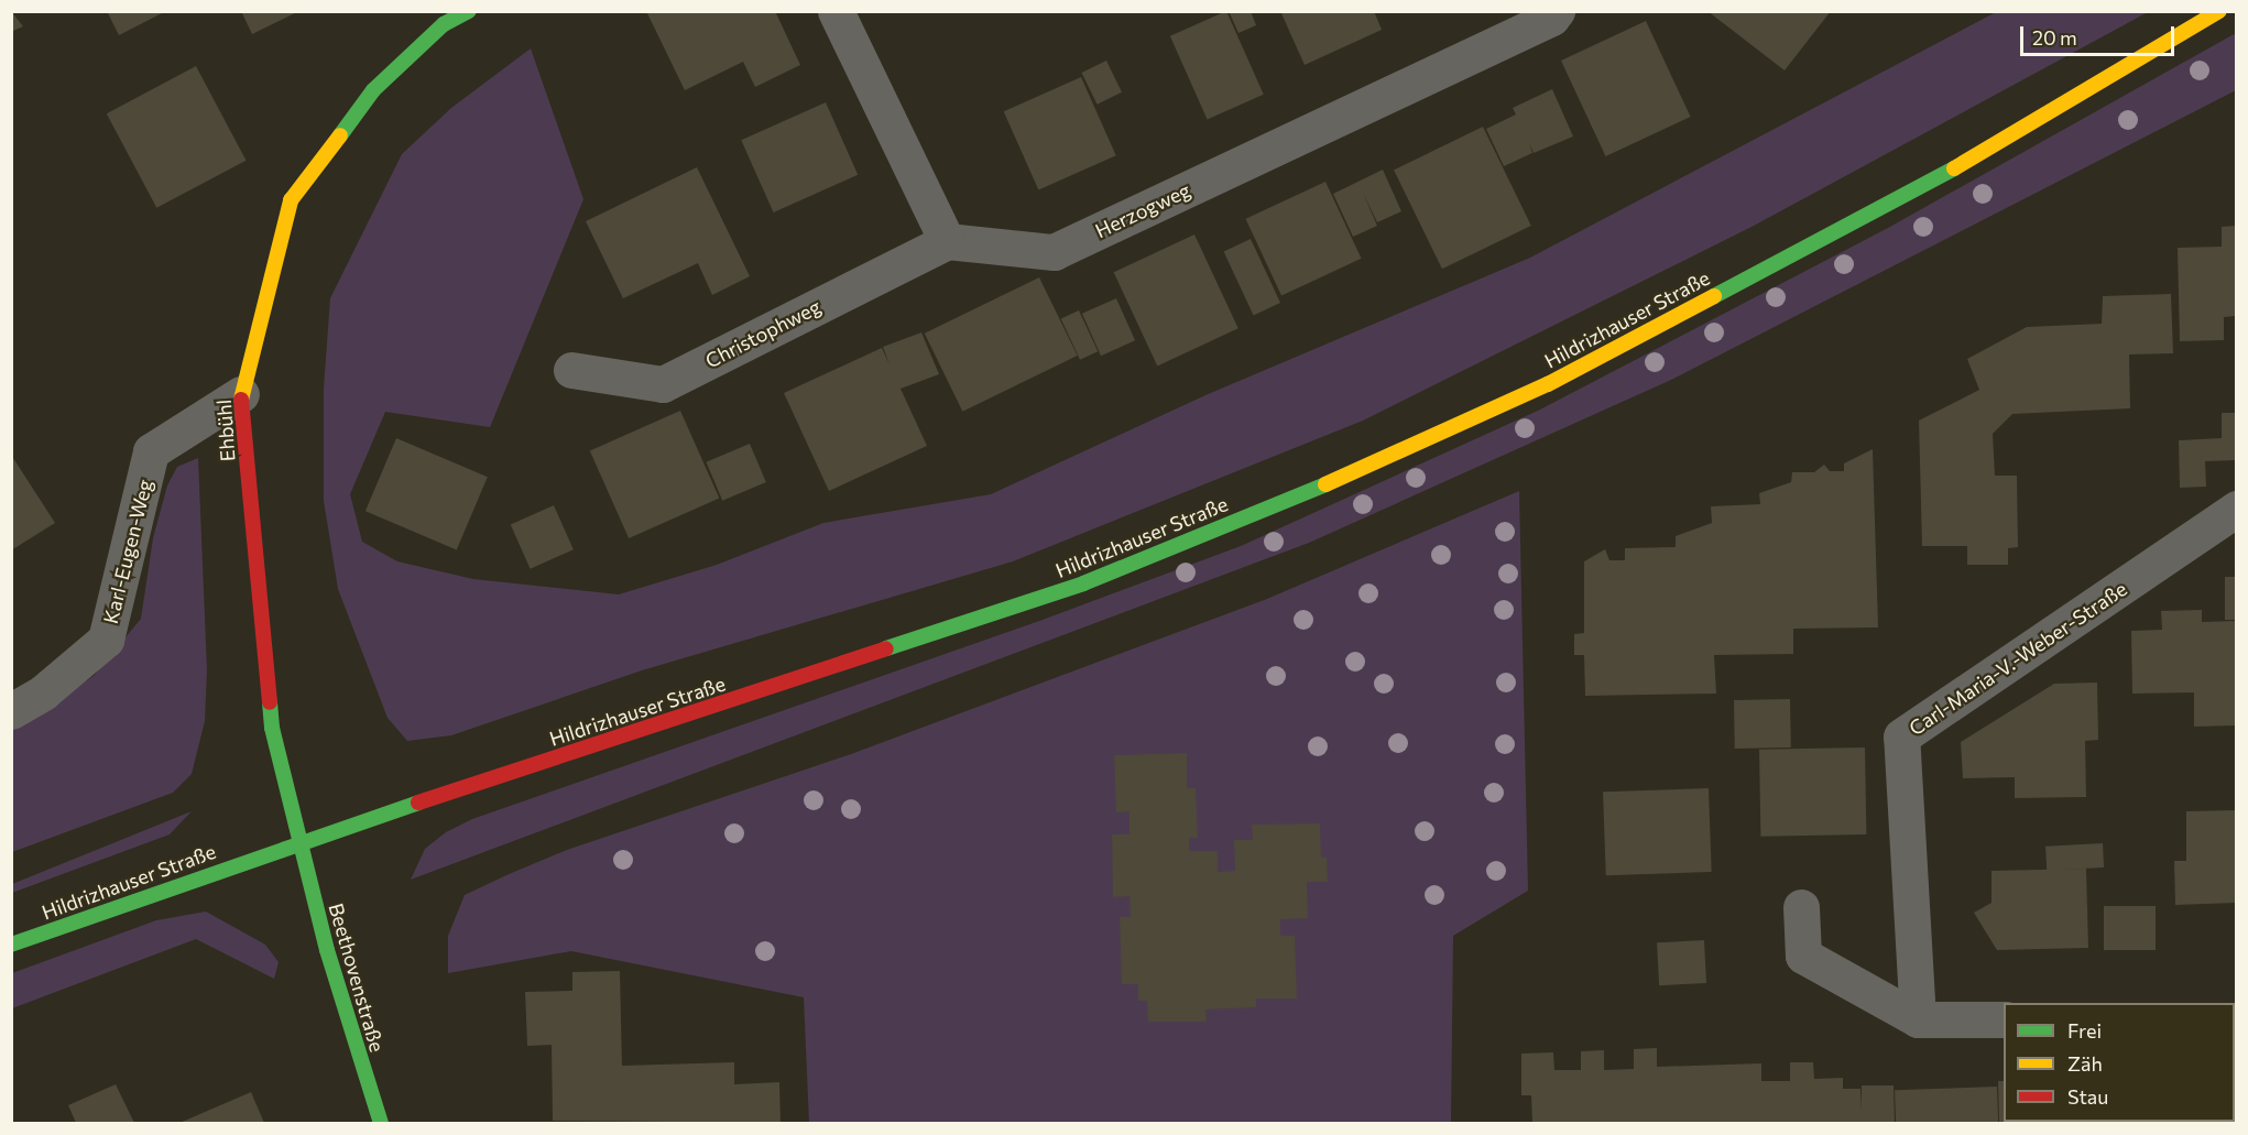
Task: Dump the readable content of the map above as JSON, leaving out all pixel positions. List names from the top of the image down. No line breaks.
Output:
{"streets":{"main road":["Hildrizhauser Straße","Ehbühl","Beethovenstraße"],"street":["Herzogweg","Christophweg","Karl-Eugen-Weg","Carl-Maria-V.-Weber-Straße"]},"crossings":[["Herzogweg","Christophweg"],["Hildrizhauser Straße","Ehbühl"],["Hildrizhauser Straße","Beethovenstraße"],["Ehbühl","Karl-Eugen-Weg"],["Ehbühl","Beethovenstraße"]],"legend":["Frei","Zäh","Stau"],"scale_bar":"20 m"}
